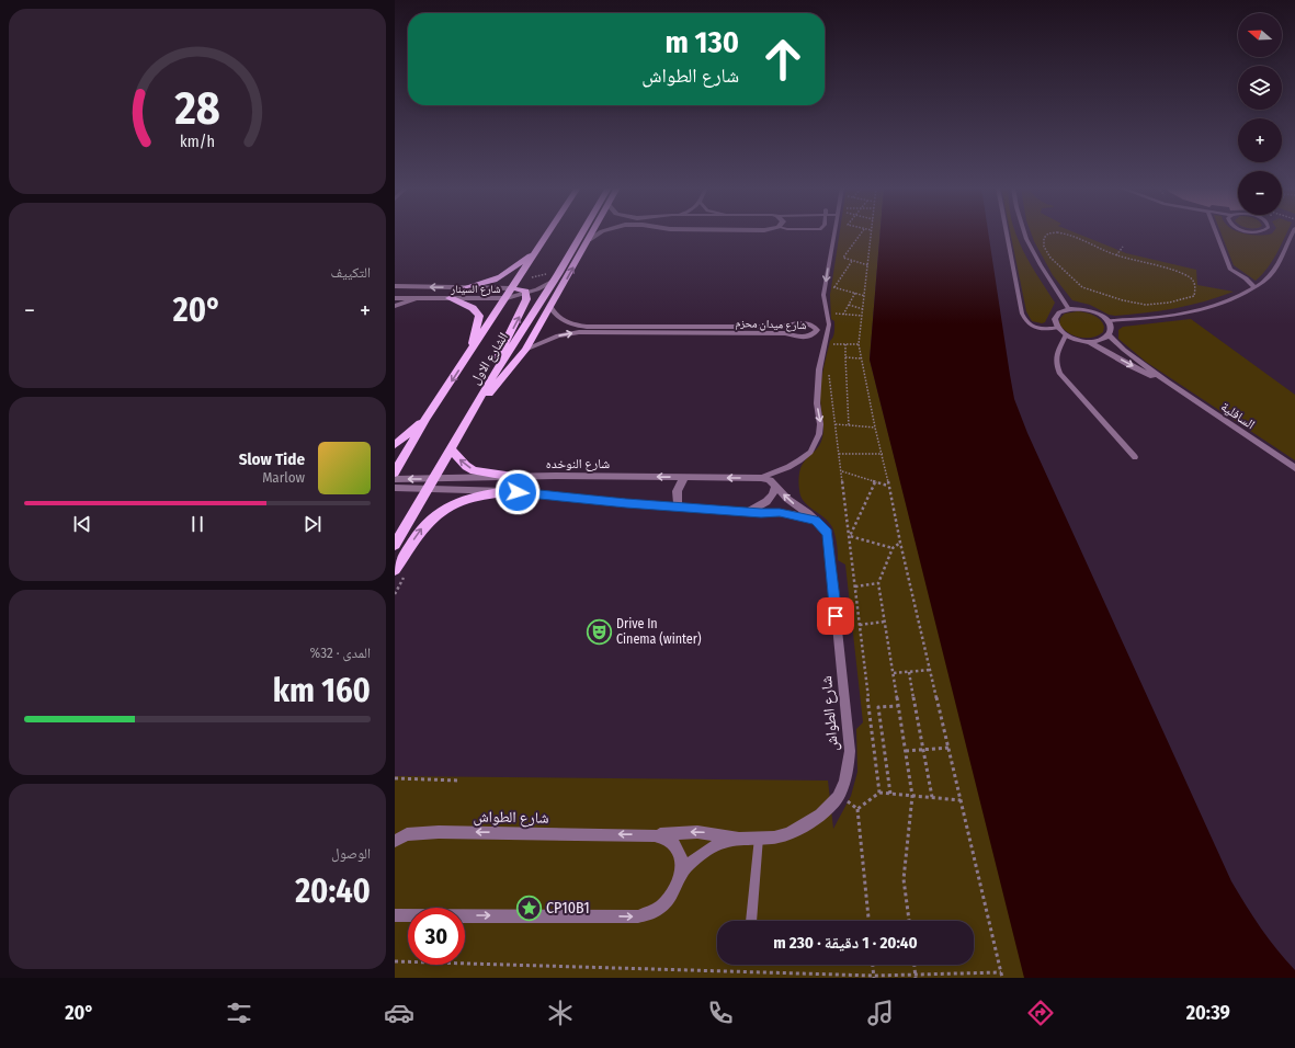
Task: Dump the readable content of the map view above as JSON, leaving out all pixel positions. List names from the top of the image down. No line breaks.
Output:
{"streets":{"main road":["الشارع الاول"],"street":["شارع السينار","شارع ميدان محزم","السافلية","شارع النوخده","شارع الطواش"]},"crossings":[["شارع السينار","الشارع الاول"],["الشارع الاول","شارع النوخده"],["شارع النوخده","شارع الطواش"]],"places":{"theatre":["Drive In Cinema (winter)"],"place":["CP10B1"]},"north":"left","page":{"map_buttons":["+","−"],"turn":["130 m","شارع الطواش"],"tile":["التكييف",["المدى · 32%","160 km"],["الوصول","20:40"]],"heat":["−","20°","+"],"song":["Slow Tide","Marlow"],"limit":"30","trip":"20:40 · 1 دقيقة · 230 m","tabs":["20:39","20°"],"gauge":["28","km/h"]}}
